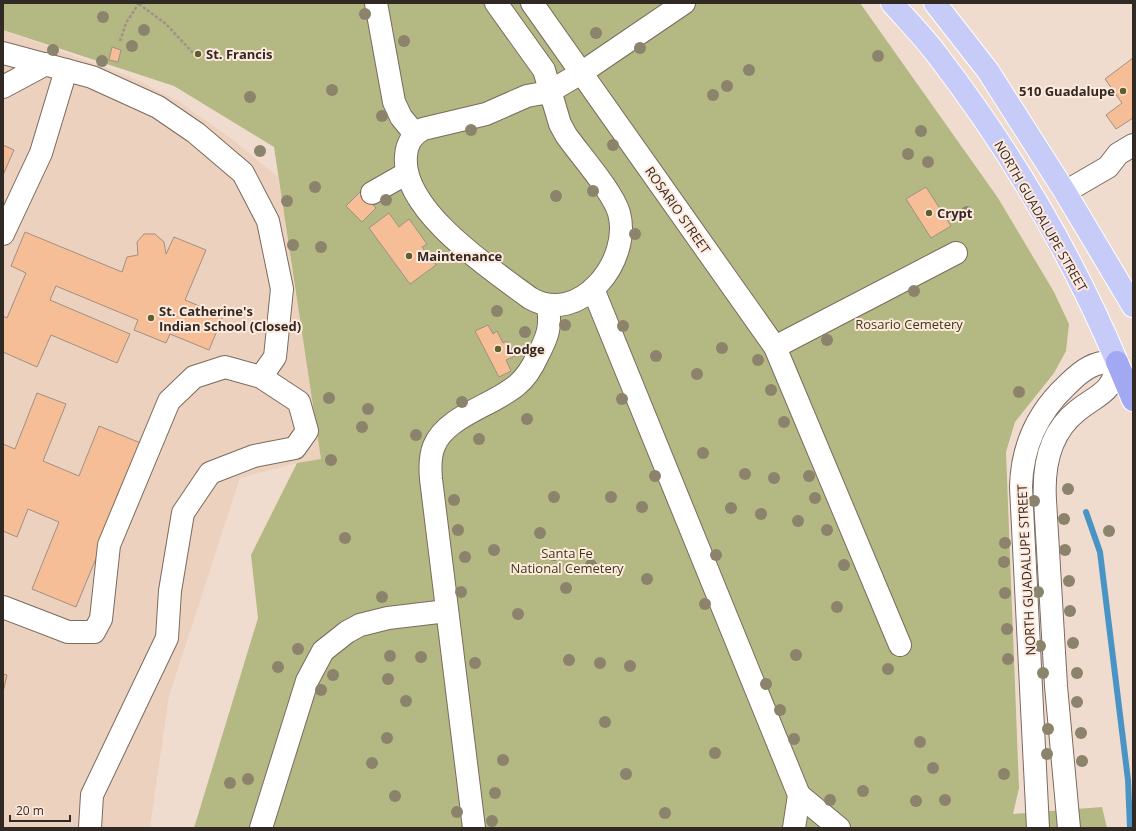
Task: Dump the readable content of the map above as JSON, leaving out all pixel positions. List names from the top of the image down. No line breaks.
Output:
{"streets":{"main road":["NORTH GUADALUPE STREET"],"street":["ROSARIO STREET"]},"parks":["Rosario Cemetery","Santa Fe National Cemetery"],"places":["St. Francis","510 Guadalupe","Crypt","Maintenance","St. Catherine's Indian School (Closed)","Lodge"],"scale_bar":"20 m"}
